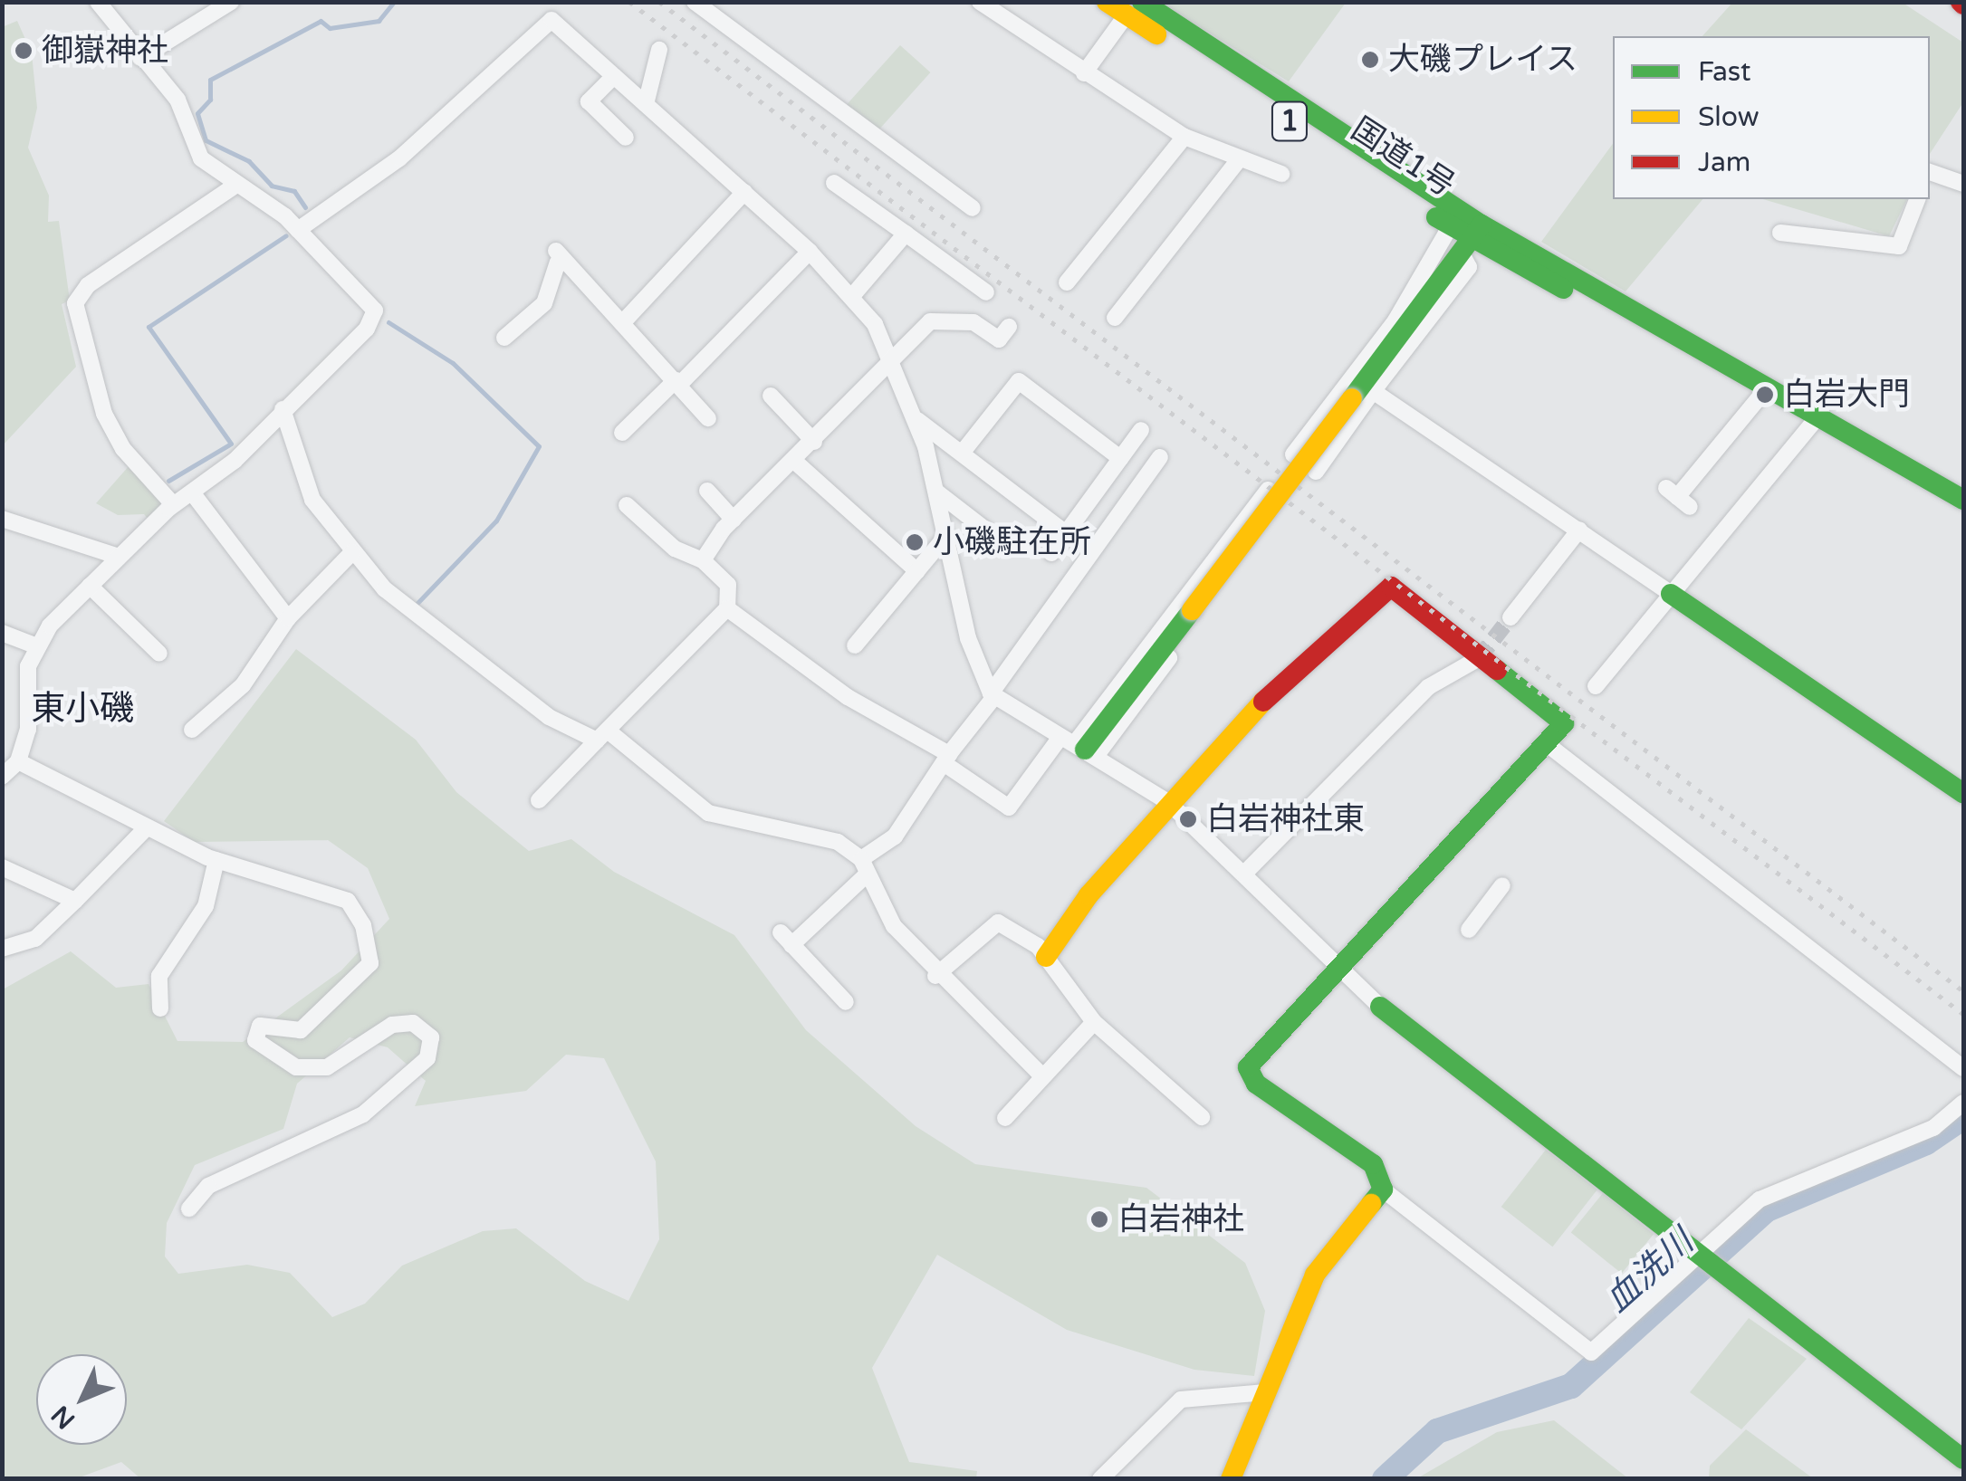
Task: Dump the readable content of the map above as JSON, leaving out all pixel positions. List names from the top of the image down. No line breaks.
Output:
{"streets":{"main road":["1","国道1号"]},"districts":["東小磯"],"water":["血洗川"],"places":["御嶽神社","大磯プレイス","白岩大門","小磯駐在所","白岩神社東","白岩神社"],"legend":["Fast","Slow","Jam"],"north":"bottom left"}
